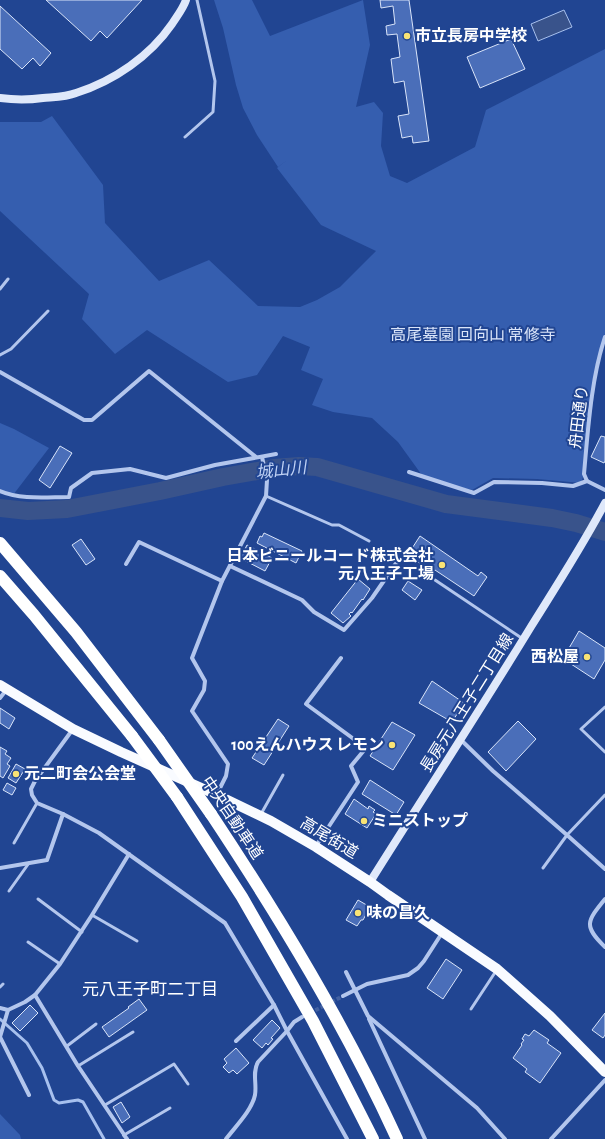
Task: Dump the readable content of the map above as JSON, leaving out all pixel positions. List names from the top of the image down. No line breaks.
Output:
{"streets":{"highway":["中央自動車道"],"main road":["高尾街道"],"street":["舟田通り","長房元八王子二丁目線"]},"crossings":[["長房元八王子二丁目線","高尾街道"]],"districts":["元八王子町二丁目"],"water":["城山川"],"parks":["高尾墓園 回向山 常修寺"],"places":["市立長房中学校","日本ビニールコード株式会社 元八王子工場","西松屋","100えんハウス レモン","元二町会公会堂","ミニストップ","味の昌久"]}
